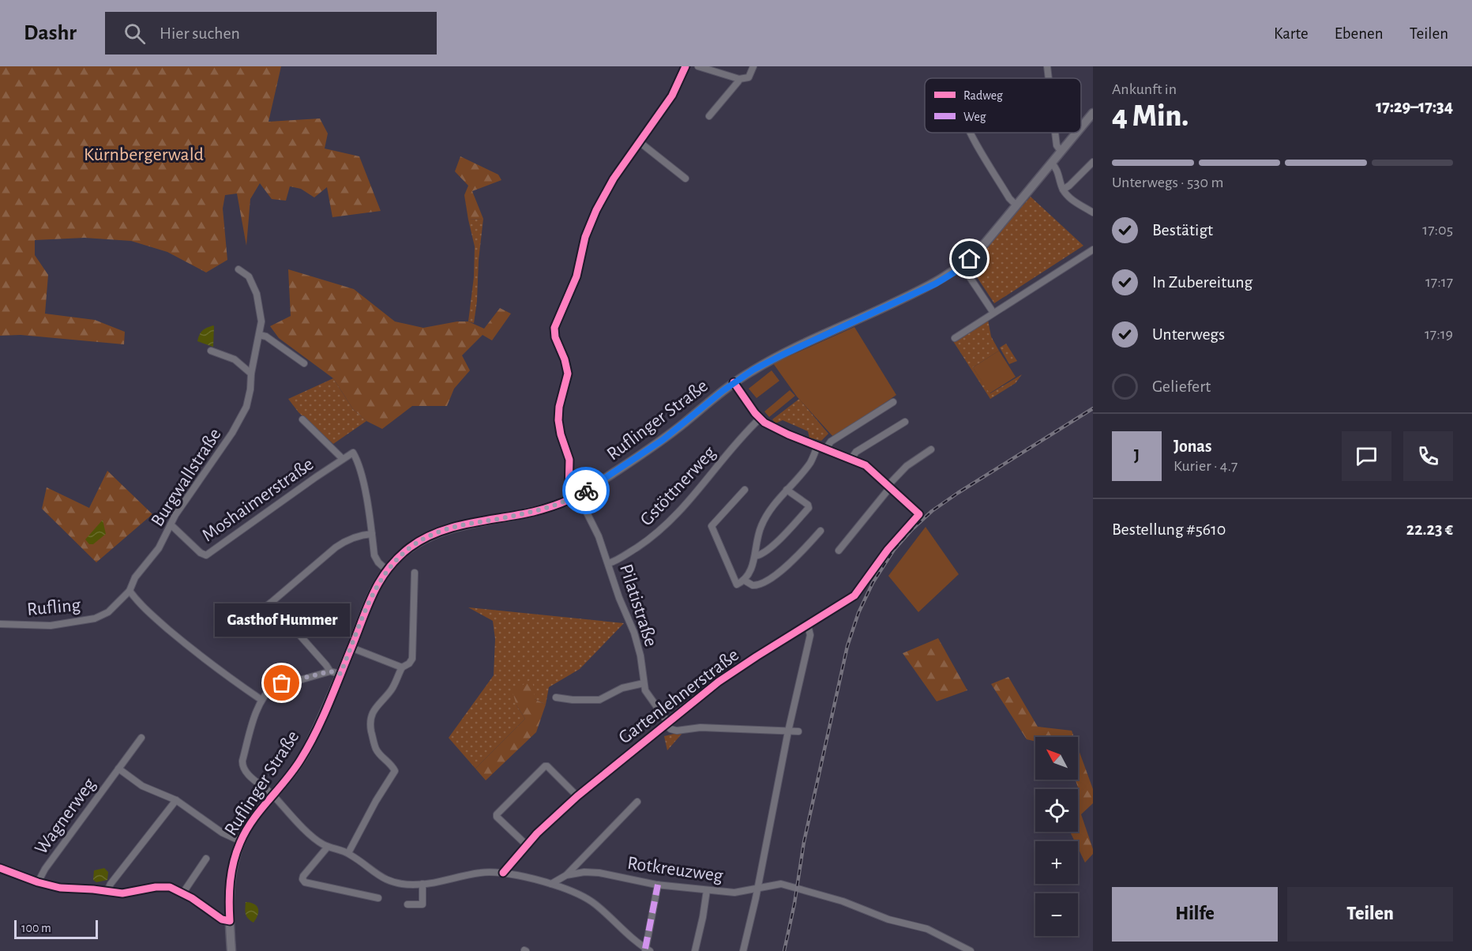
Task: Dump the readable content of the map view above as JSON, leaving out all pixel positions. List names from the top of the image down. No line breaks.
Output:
{"streets":{"street":["Ruflinger Straße","Burgwallstraße","Gstöttnerweg","Moshaimerstraße","Pilatistraße","Rufling","Gartenlehnerstraße","Wagnerweg","Rotkreuzweg"]},"crossings":[["Ruflinger Straße","Moshaimerstraße"],["Ruflinger Straße","Pilatistraße"],["Ruflinger Straße","Wagnerweg"],["Burgwallstraße","Moshaimerstraße"],["Burgwallstraße","Rufling"],["Gstöttnerweg","Pilatistraße"],["Pilatistraße","Gartenlehnerstraße"]],"parks":["Kürnbergerwald"],"places":["Gasthof Hummer"],"legend":["Radweg","Weg"],"scale_bar":"100 m","north":"top left","page":{"header":"Dashr","search":"Hier suchen","nav":["Karte","Ebenen","Teilen"],"heading":["4 Min.","Ankunft in","17:29–17:34"],"panel":["Jonas","Kurier · 4.7","Bestellung #5610","22.23 €"],"bar":"Unterwegs · 530 m","list":[["Bestätigt","17:05"],["In Zubereitung","17:17"],["Unterwegs","17:19"],"Geliefert"],"round":"J","bubble":"Gasthof Hummer","map_buttons":["+","−"],"buttons":["Hilfe","Teilen"],"scale":"100 m"}}
